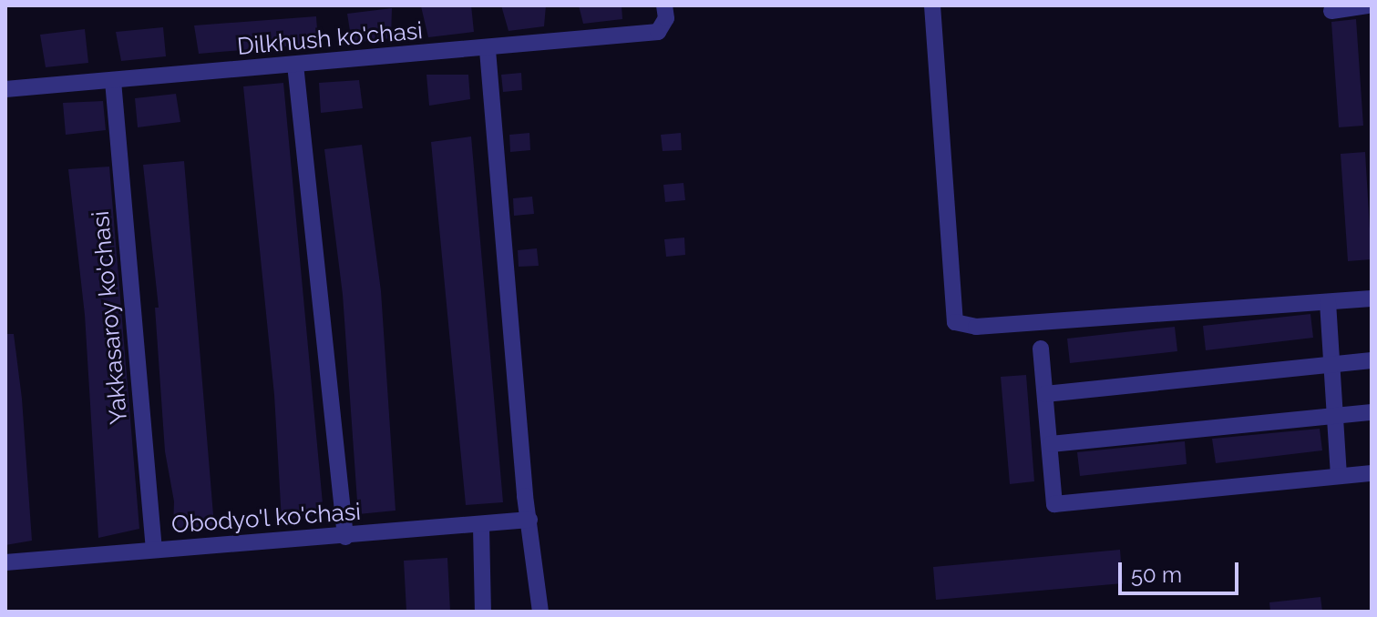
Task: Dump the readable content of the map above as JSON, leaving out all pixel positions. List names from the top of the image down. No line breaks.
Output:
{"streets":{"street":["Dilkhush ko'chasi","Yakkasaroy ko'chasi","Obodyo'l ko'chasi"]},"crossings":[["Dilkhush ko'chasi","Yakkasaroy ko'chasi"],["Yakkasaroy ko'chasi","Obodyo'l ko'chasi"]],"scale_bar":"50 m"}
